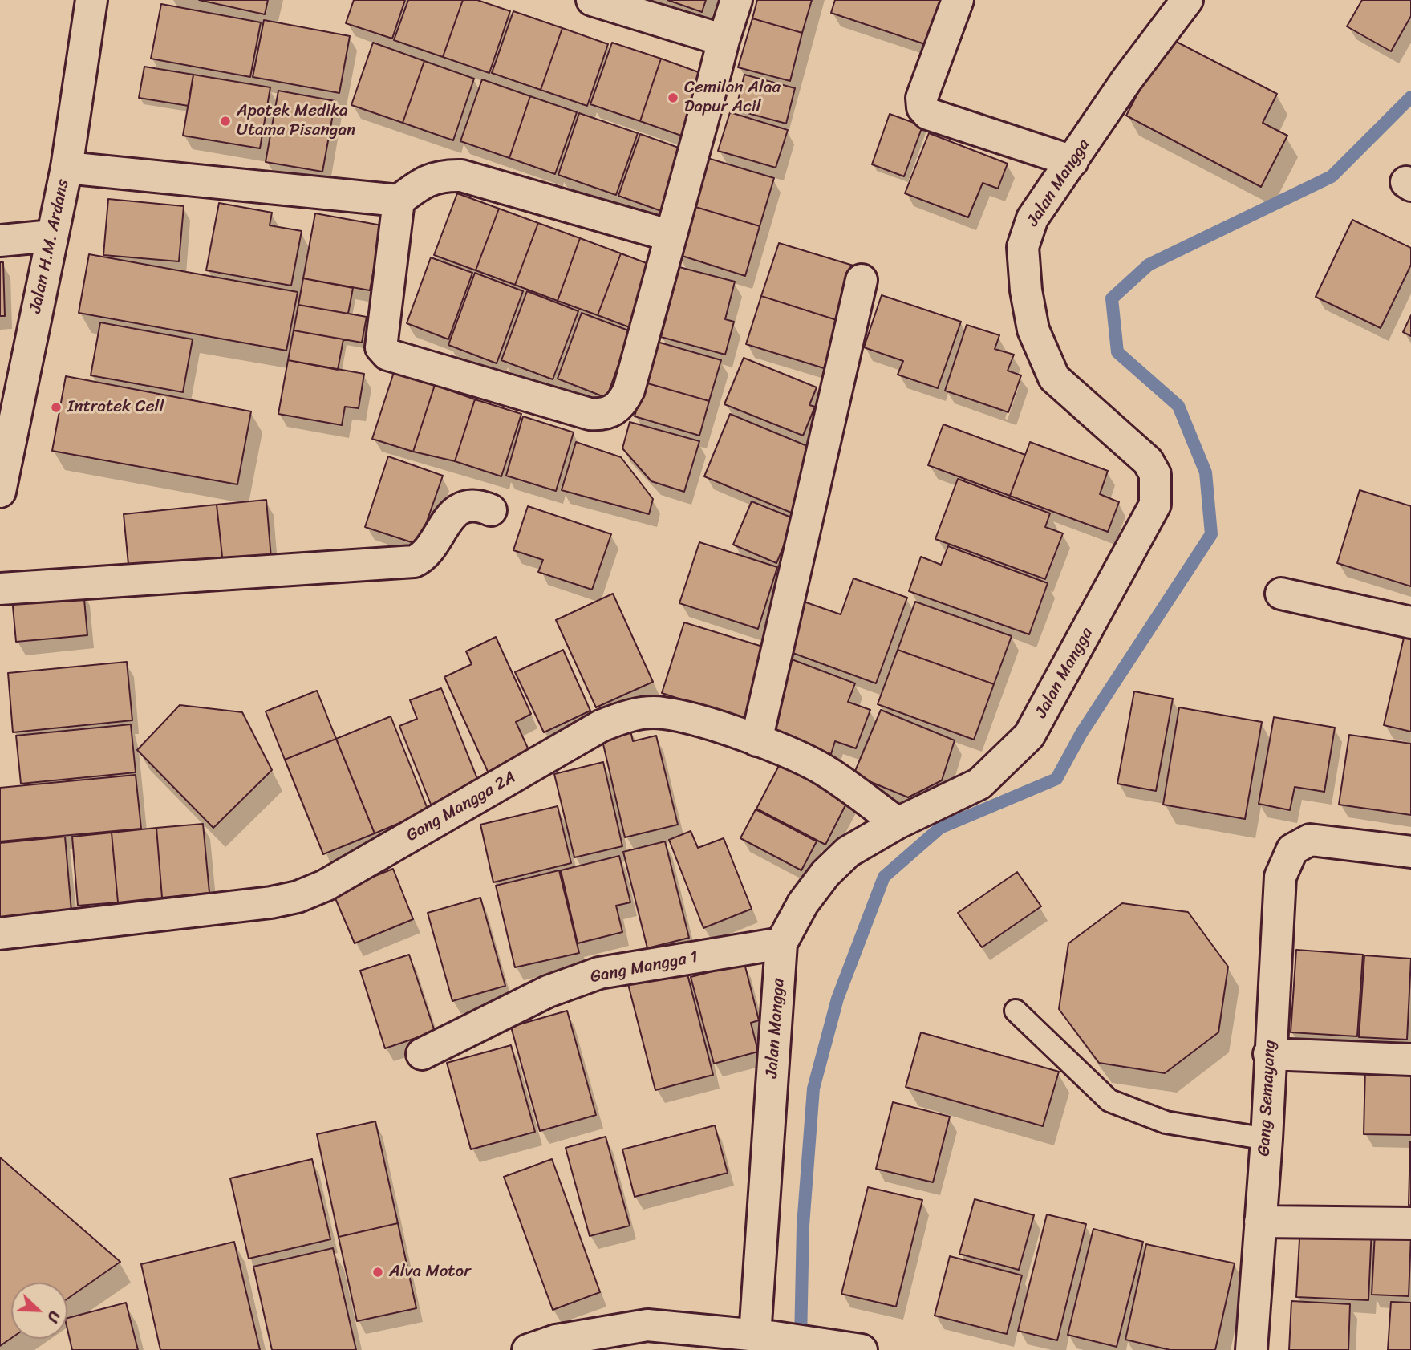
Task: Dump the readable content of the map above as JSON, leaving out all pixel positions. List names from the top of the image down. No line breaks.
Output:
{"streets":{"street":["Jalan Mangga","Jalan H.M. Ardans","Gang Mangga 2A","Gang Mangga 1","Gang Semayang"]},"crossings":[["Jalan Mangga","Gang Mangga 2A"],["Jalan Mangga","Gang Mangga 1"]],"places":["Cemilan Alaa Dapur Acil","Apotek Medika Utama Pisangan","Intratek Cell","Alva Motor"],"north":"bottom right"}
